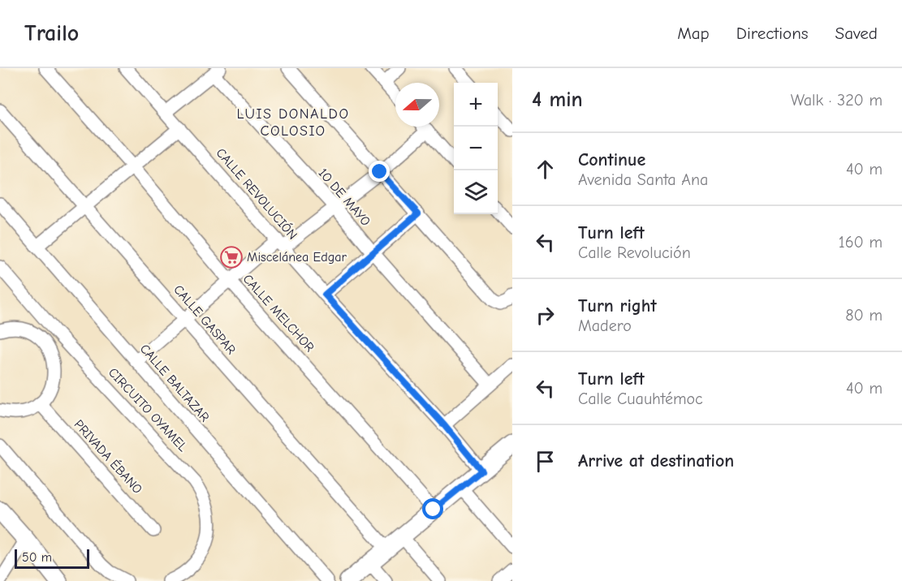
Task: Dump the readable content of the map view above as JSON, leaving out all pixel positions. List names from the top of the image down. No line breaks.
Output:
{"streets":{"street":["CALLE REVOLUCIÓN","1O DE MAYO","CALLE MELCHOR","CALLE GASPAR","CALLE BALTAZAR","CIRCUITO OYAMEL","PRIVADA ÉBANO"]},"districts":["LUIS DONALDO COLOSIO"],"places":{"supermarket":["Miscelánea Edgar"]},"scale_bar":"50 m","north":"left","page":{"header":"Trailo","nav":["Map","Directions","Saved"],"heading":["4 min","Walk · 320 m"],"map_buttons":["+","−"],"list":[["Continue","Avenida Santa Ana","40 m"],["Turn left","Calle Revolución","160 m"],["Turn right","Madero","80 m"],["Turn left","Calle Cuauhtémoc","40 m"],"Arrive at destination"],"scale":"50 m"}}
